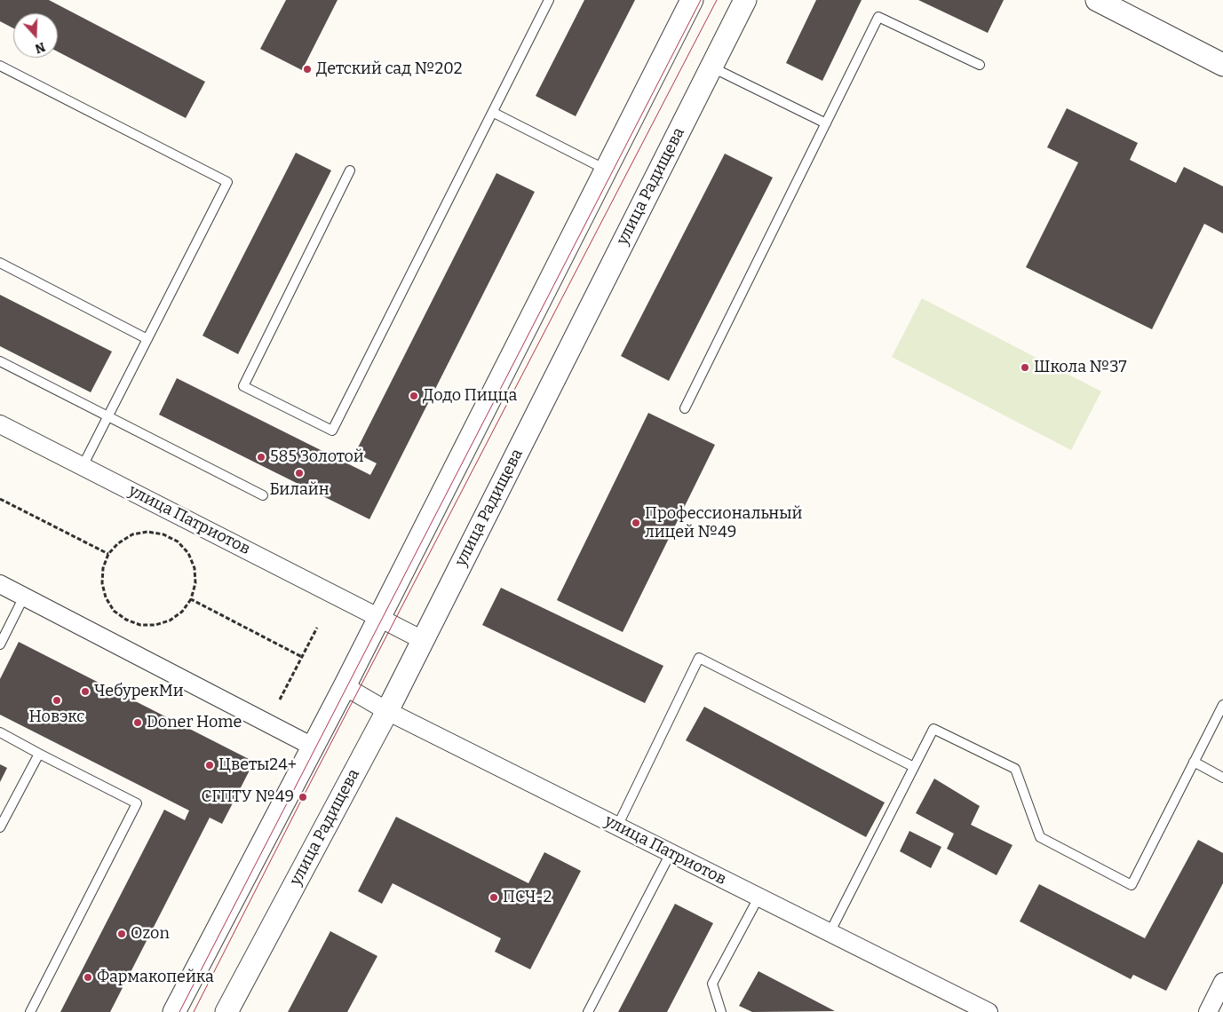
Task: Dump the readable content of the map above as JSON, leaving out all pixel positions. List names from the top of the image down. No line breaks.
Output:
{"streets":{"street":["улица Радищева","улица Патриотов"]},"crossings":[["улица Радищева","улица Патриотов"]],"places":["Детский сад №202","Школа №37","Додо Пицца","585 Золотой","Билайн","Профессиональный лицей №49","ЧебурекМи","Новэкс","Doner Home","Цветы24+","СГПТУ №49","ПСЧ-2","Ozon","Фармакопейка"],"north":"bottom"}
